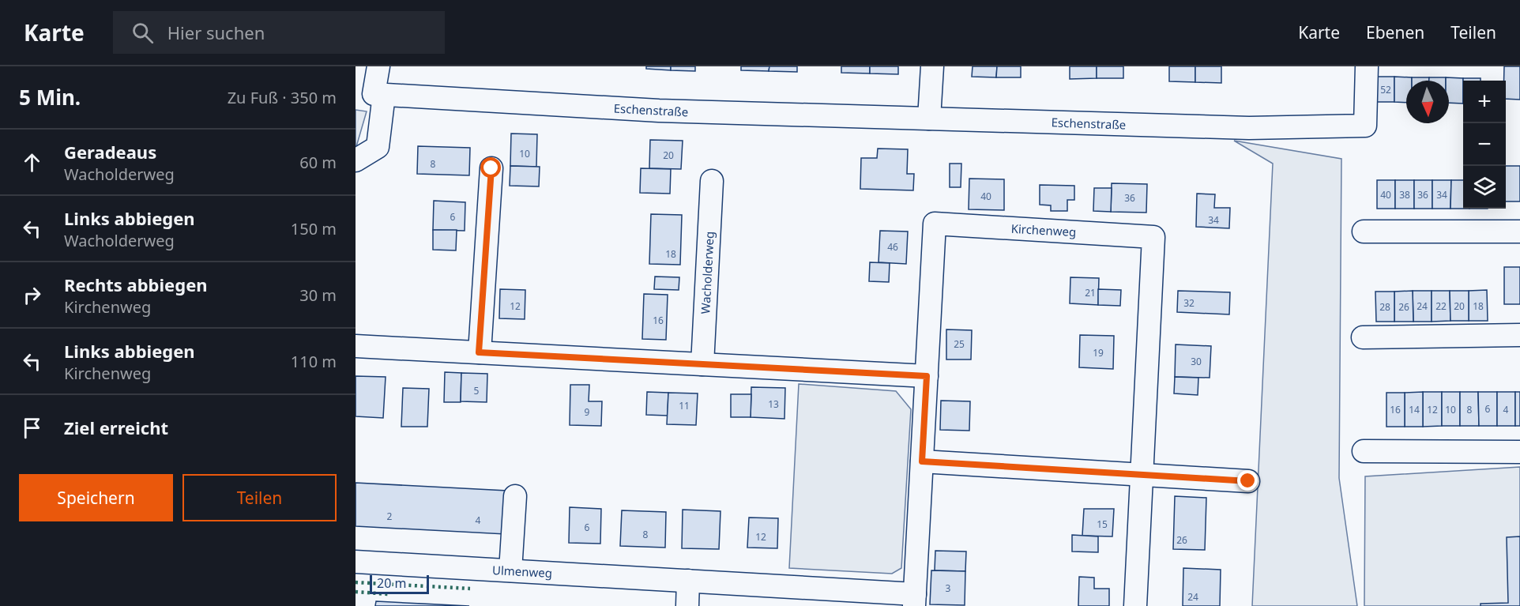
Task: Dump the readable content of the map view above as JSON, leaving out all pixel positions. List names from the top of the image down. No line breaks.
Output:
{"streets":{"street":["Eschenstraße","Kirchenweg","Wacholderweg","Ulmenweg"]},"crossings":[["Kirchenweg","Ulmenweg"]],"house_numbers":["52","10","20","8","40","38","36","34","40","36","6","34","46","18","21","32","12","24","22","20","18","28","26","16","25","19","30","5","13","11","6","16","14","12","10","8","4","9","2","4","15","6","8","12","26","3","24"],"scale_bar":"20 m","north":"bottom","page":{"header":"Karte","search":"Hier suchen","nav":["Karte","Ebenen","Teilen"],"heading":["5 Min.","Zu Fuß · 350 m"],"map_buttons":["+","−"],"list":[["Geradeaus","Wacholderweg","60 m"],["Links abbiegen","Wacholderweg","150 m"],["Rechts abbiegen","Kirchenweg","30 m"],["Links abbiegen","Kirchenweg","110 m"],"Ziel erreicht"],"buttons":["Speichern","Teilen"],"scale":"20 m"}}
